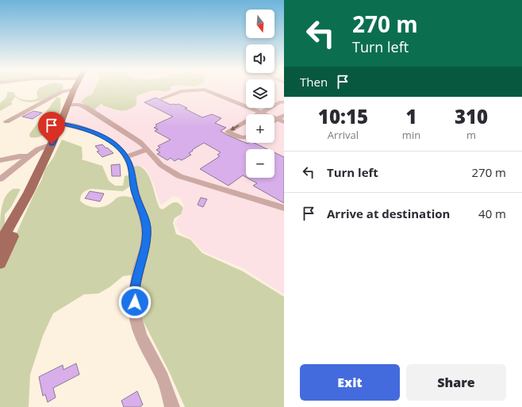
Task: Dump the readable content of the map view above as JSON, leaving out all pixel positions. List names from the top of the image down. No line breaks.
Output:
{"north":"bottom","page":{"turn":["270 m","Turn left"],"map_buttons":["+","−"],"then":"Then","eta":["10:15","Arrival","1","min","310","m"],"list":[{"name":"Turn left","value":"270 m"},{"name":"Arrive at destination","value":"40 m"}],"buttons":["Exit","Share"]}}
